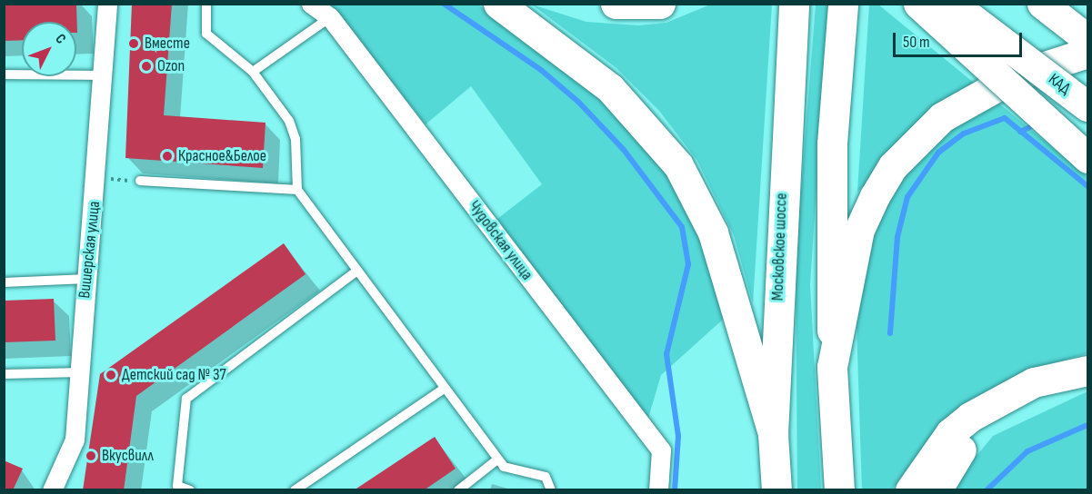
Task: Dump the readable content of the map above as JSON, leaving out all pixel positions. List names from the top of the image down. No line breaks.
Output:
{"streets":{"main road":["КАД","Московское шоссе"],"street":["Чудовская улица","Вишерская улица"]},"places":["Вместе","Ozon","Красное&Белое","Детский сад № 37","Вкусвилл"],"scale_bar":"50 m","north":"top right"}
